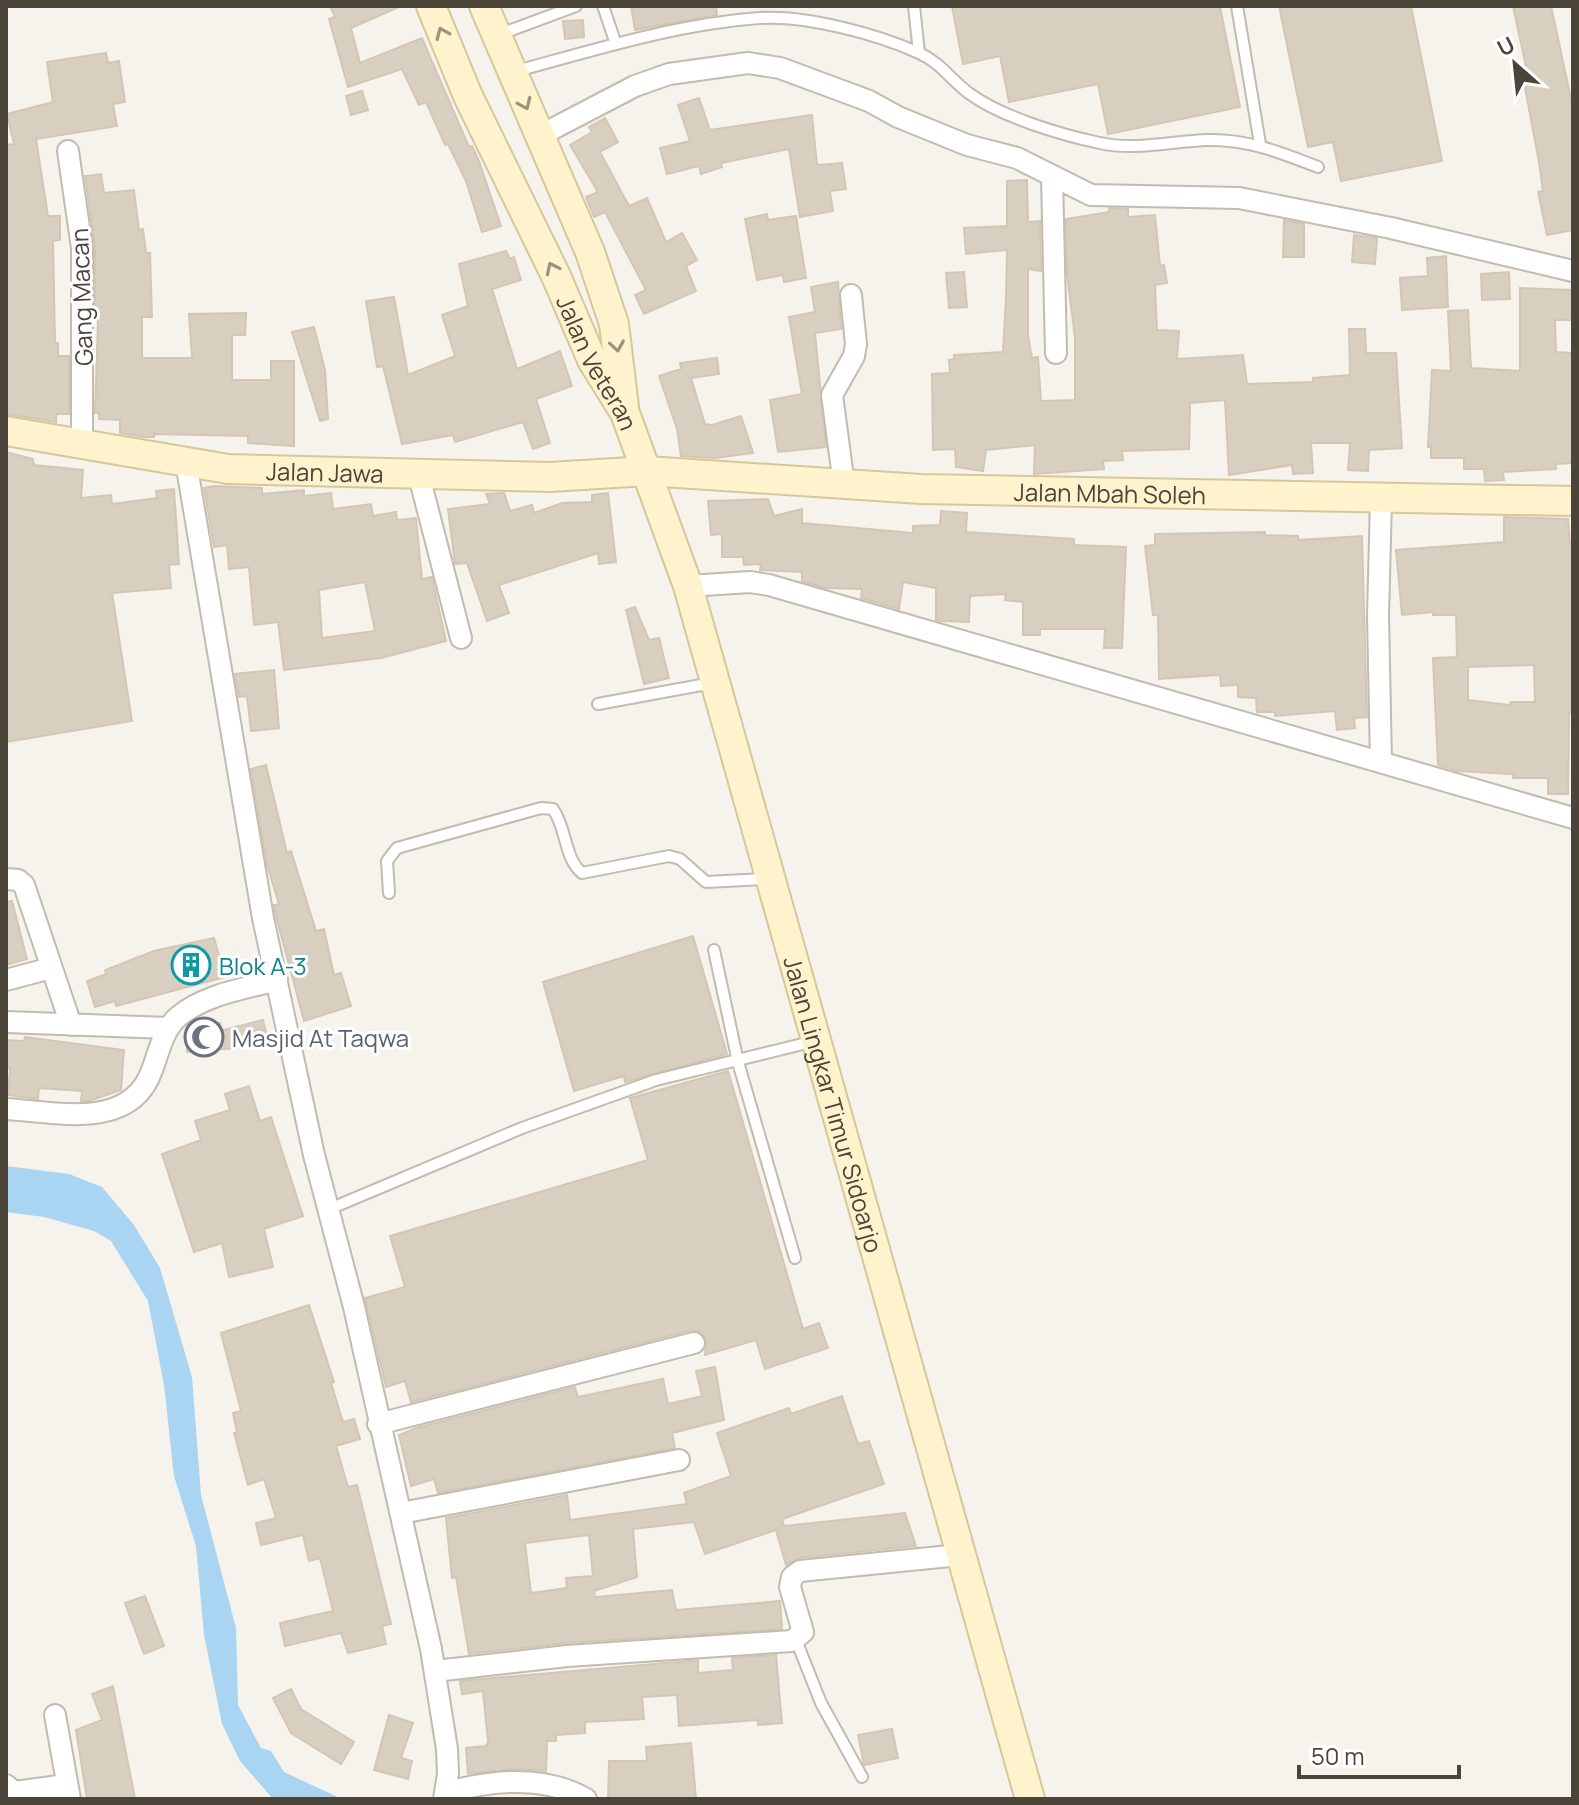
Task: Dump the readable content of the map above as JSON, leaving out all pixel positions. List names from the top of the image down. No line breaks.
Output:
{"streets":{"main road":["Jalan Veteran","Jalan Jawa","Jalan Mbah Soleh","Jalan Lingkar Timur Sidoarjo"],"street":["Gang Macan"]},"crossings":[["Gang Macan","Jalan Jawa"],["Jalan Veteran","Jalan Lingkar Timur Sidoarjo"],["Jalan Jawa","Jalan Mbah Soleh"],["Jalan Jawa","Jalan Lingkar Timur Sidoarjo"],["Jalan Mbah Soleh","Jalan Lingkar Timur Sidoarjo"]],"places":{"building":["Blok A-3"],"mosque":["Masjid At Taqwa"]},"scale_bar":"50 m","north":"top left"}
